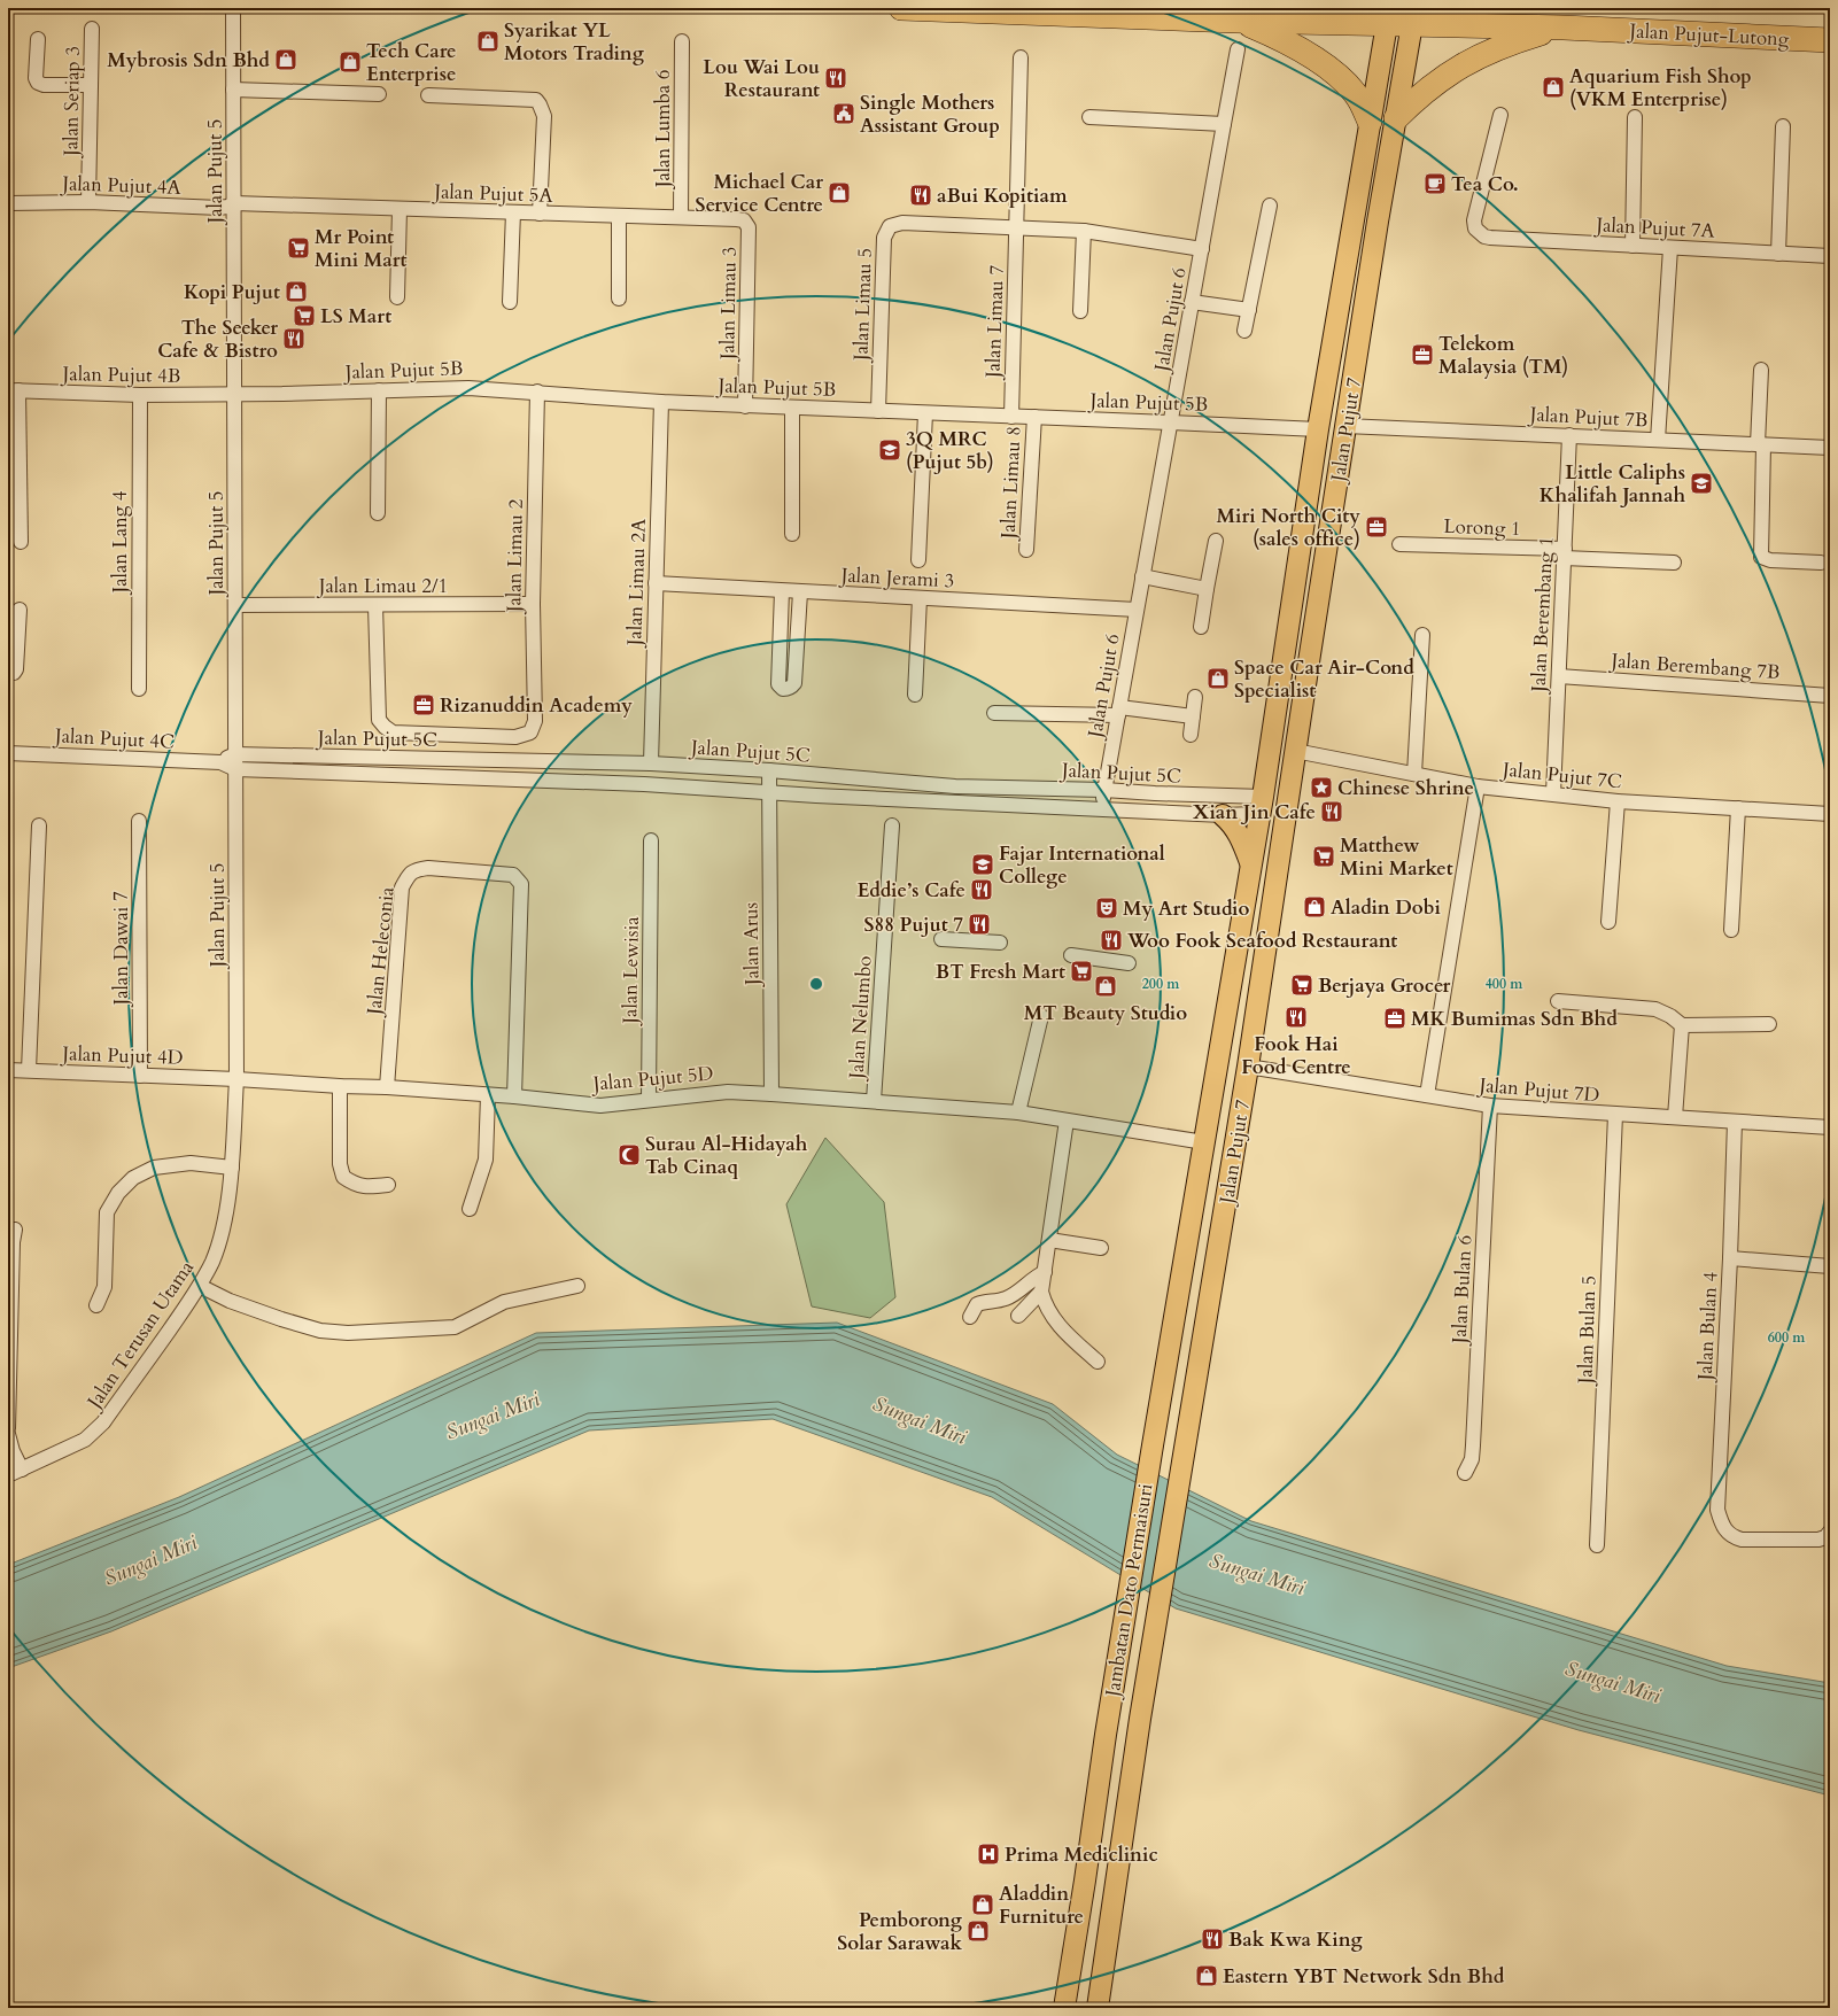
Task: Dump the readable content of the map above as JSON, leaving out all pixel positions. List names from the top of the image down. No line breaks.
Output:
{"streets":{"highway":["Jalan Pujut-Lutong"],"main road":["Jalan Pujut 7","Jambatan Dato Permaisuri"],"street":["Jalan Seriap 3","Jalan Lumba 6","Jalan Pujut 5","Jalan Pujut 4A","Jalan Pujut 5A","Jalan Pujut 7A","Jalan Limau 3","Jalan Limau 5","Jalan Pujut 6","Jalan Limau 7","Jalan Pujut 5B","Jalan Pujut 4B","Jalan Pujut 7B","Jalan Limau 8","Lorong 1","Jalan Lang 4","Jalan Limau 2","Jalan Jerami 3","Jalan Limau 2A","Jalan Limau 2/1","Jalan Berembang 1","Jalan Berembang 7B","Jalan Pujut 4C","Jalan Pujut 5C","Jalan Pujut 7C","Jalan Arus","Jalan Dawai 7","Jalan Heleconia","Jalan Lewisia","Jalan Nelumbo","Jalan Pujut 4D","Jalan Pujut 5D","Jalan Pujut 7D","Jalan Bulan 6","Jalan Bulan 4","Jalan Bulan 5","Jalan Terusan Utama"]},"crossings":[["Jalan Pujut-Lutong","Jalan Pujut 7"],["Jalan Seriap 3","Jalan Pujut 4A"],["Jalan Lumba 6","Jalan Pujut 5A"],["Jalan Pujut 5","Jalan Pujut 4A"],["Jalan Pujut 5","Jalan Pujut 5A"],["Jalan Pujut 5","Jalan Pujut 5B"],["Jalan Pujut 5","Jalan Pujut 4B"],["Jalan Pujut 5","Jalan Limau 2/1"],["Jalan Pujut 5","Jalan Pujut 5C"],["Jalan Pujut 5","Jalan Pujut 4D"],["Jalan Pujut 5","Jalan Pujut 5D"],["Jalan Pujut 5","Jalan Terusan Utama"],["Jalan Pujut 4A","Jalan Pujut 5A"],["Jalan Pujut 5A","Jalan Limau 3"],["Jalan Limau 3","Jalan Pujut 5B"],["Jalan Limau 5","Jalan Pujut 6"],["Jalan Limau 5","Jalan Limau 7"],["Jalan Limau 5","Jalan Pujut 5B"],["Jalan Pujut 6","Jalan Pujut 5B"],["Jalan Pujut 6","Jalan Jerami 3"],["Jalan Pujut 6","Jalan Pujut 5C"],["Jalan Limau 7","Jalan Pujut 5B"],["Jalan Pujut 5B","Jalan Pujut 4B"],["Jalan Pujut 5B","Jalan Pujut 7"],["Jalan Pujut 5B","Jalan Limau 8"],["Jalan Pujut 5B","Jalan Limau 2"],["Jalan Pujut 5B","Jalan Limau 2A"],["Jalan Pujut 4B","Jalan Lang 4"],["Jalan Pujut 7B","Jalan Pujut 7"],["Jalan Pujut 7B","Jalan Berembang 1"],["Jalan Pujut 7","Jalan Pujut 5C"],["Jalan Pujut 7","Jalan Pujut 7C"],["Jalan Pujut 7","Jalan Pujut 5D"],["Jalan Pujut 7","Jalan Pujut 7D"],["Jalan Pujut 7","Jambatan Dato Permaisuri"],["Lorong 1","Jalan Berembang 1"],["Jalan Limau 2","Jalan Limau 2/1"],["Jalan Jerami 3","Jalan Limau 2A"],["Jalan Limau 2A","Jalan Pujut 5C"],["Jalan Berembang 1","Jalan Berembang 7B"],["Jalan Berembang 1","Jalan Pujut 7C"],["Jalan Pujut 5C","Jalan Arus"],["Jalan Arus","Jalan Pujut 5D"],["Jalan Dawai 7","Jalan Pujut 4D"],["Jalan Heleconia","Jalan Pujut 5D"],["Jalan Lewisia","Jalan Pujut 5D"],["Jalan Nelumbo","Jalan Pujut 5D"],["Jalan Pujut 4D","Jalan Pujut 5D"],["Jalan Pujut 4D","Jalan Terusan Utama"],["Jalan Pujut 5D","Jalan Terusan Utama"],["Jalan Pujut 7D","Jalan Bulan 6"],["Jalan Pujut 7D","Jalan Bulan 4"],["Jalan Pujut 7D","Jalan Bulan 5"]],"water":["Sungai Miri"],"places":{"shop":["Syarikat YL Motors Trading","Mybrosis Sdn Bhd","Tech Care Enterprise","Aquarium Fish Shop (VKM Enterprise)","Michael Car Service Centre","Kopi Pujut","Space Car Air-Cond Specialist","Aladin Dobi","MT Beauty Studio","Aladdin Furniture","Pemborong Solar Sarawak","Eastern YBT Network Sdn Bhd"],"restaurant":["Lou Wai Lou Restaurant","aBui Kopitiam","The Seeker Cafe & Bistro","Xian Jin Cafe","Eddie’s Cafe","S88 Pujut 7","Woo Fook Seafood Restaurant","Fook Hai Food Centre","Bak Kwa King"],"public building":["Single Mothers Assistant Group"],"cafe":["Tea Co."],"supermarket":["Mr Point Mini Mart","LS Mart","Matthew Mini Market","BT Fresh Mart","Berjaya Grocer"],"office":["Telekom Malaysia (TM)","Miri North City (sales office)","Rizanuddin Academy","MK Bumimas Sdn Bhd"],"school or university":["3Q MRC (Pujut 5b)","Little Caliphs Khalifah Jannah","Fajar International College"],"place":["Chinese Shrine"],"theatre":["My Art Studio"],"mosque":["Surau Al-Hidayah Tab Cinaq"],"hospital":["Prima Mediclinic"]},"rings":["200 m","400 m","600 m"]}
